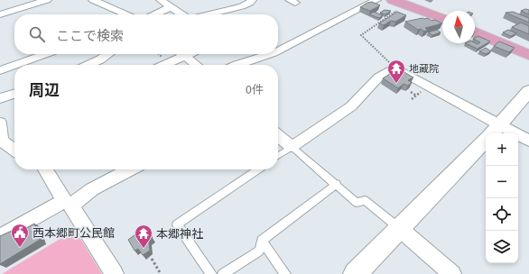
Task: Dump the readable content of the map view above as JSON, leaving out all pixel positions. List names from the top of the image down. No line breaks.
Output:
{"places":{"temple":["地蔵院","本郷神社"],"public building":["西本郷町公民館"]},"north":"top","page":{"search":"ここで検索","heading":["周辺","0件"],"map_buttons":["+","−"]}}
